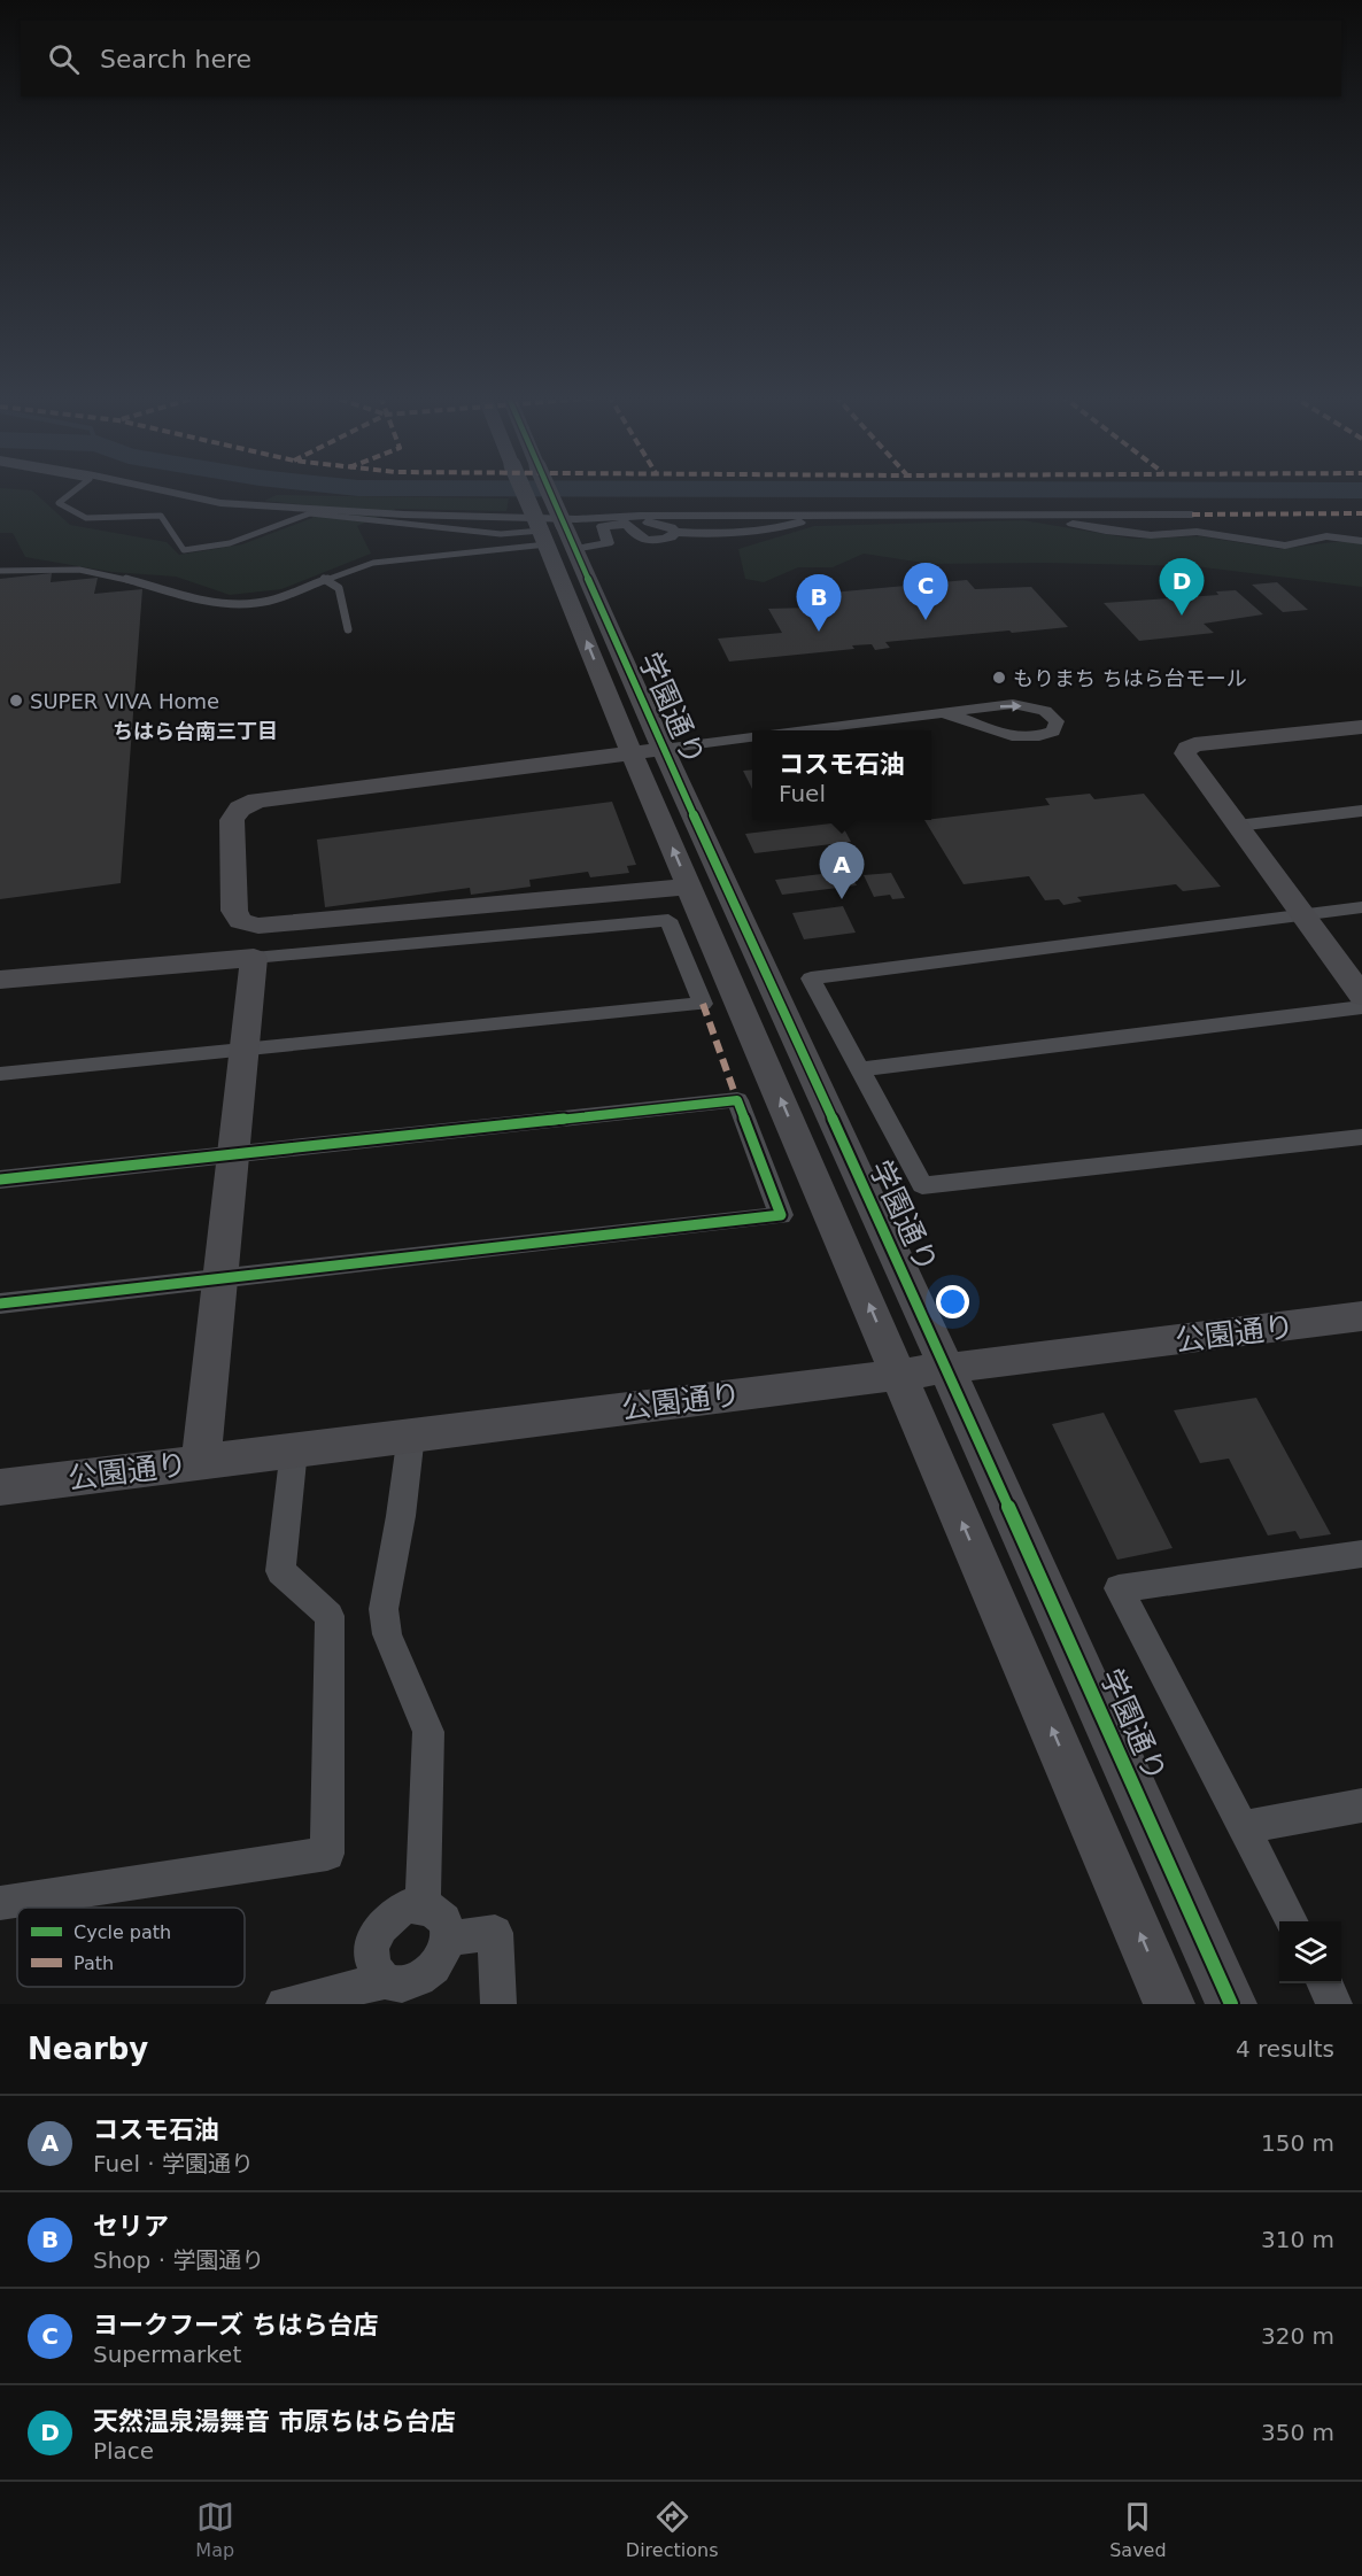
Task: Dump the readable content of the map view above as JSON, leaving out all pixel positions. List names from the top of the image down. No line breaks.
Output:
{"streets":{"street":["学園通り","公園通り"]},"crossings":[["学園通り","公園通り"]],"districts":["ちはら台南三丁目"],"places":["もりまち ちはら台モール","SUPER VIVA Home"],"legend":["Cycle path","Path"],"page":{"search":"Search here","pins":["D","C","B","A"],"popup":["コスモ石油","Fuel"],"heading":["Nearby","4 results"],"list":[{"mark":"A","name":"コスモ石油","note":"Fuel · 学園通り","value":"150 m"},{"mark":"B","name":"セリア","note":"Shop · 学園通り","value":"310 m"},{"mark":"C","name":"ヨークフーズ ちはら台店","note":"Supermarket","value":"320 m"},{"mark":"D","name":"天然温泉湯舞音 市原ちはら台店","note":"Place","value":"350 m"}],"nav":["Map","Directions","Saved"]}}
